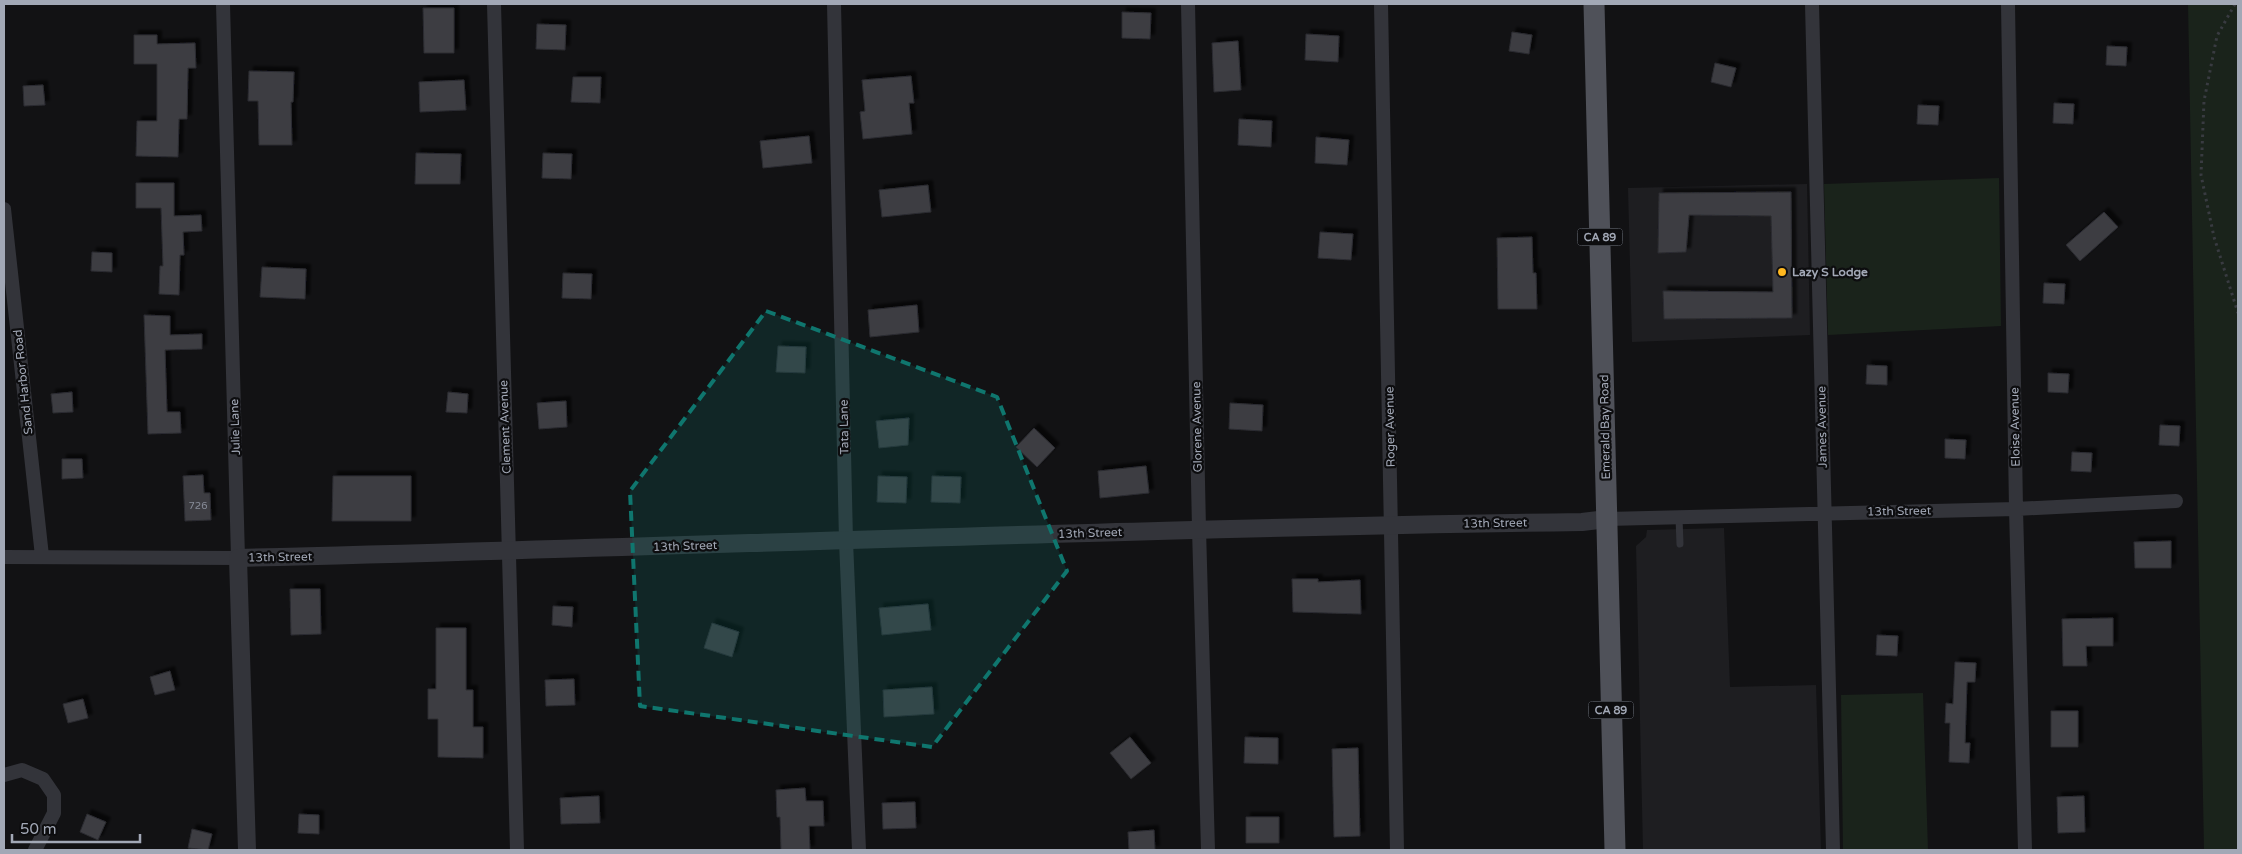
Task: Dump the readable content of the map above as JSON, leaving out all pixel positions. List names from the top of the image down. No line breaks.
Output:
{"streets":{"main road":["CA 89","Emerald Bay Road"],"street":["Sand Harbor Road","Julie Lane","Clement Avenue","Tata Lane","Glorene Avenue","Roger Avenue","James Avenue","Eloise Avenue","13th Street"]},"crossings":[["Sand Harbor Road","13th Street"],["Julie Lane","13th Street"],["Clement Avenue","13th Street"],["Tata Lane","13th Street"],["Glorene Avenue","13th Street"],["Roger Avenue","13th Street"],["Emerald Bay Road","13th Street"],["James Avenue","13th Street"],["Eloise Avenue","13th Street"]],"places":["Lazy S Lodge"],"house_numbers":["726"],"scale_bar":"50 m"}
